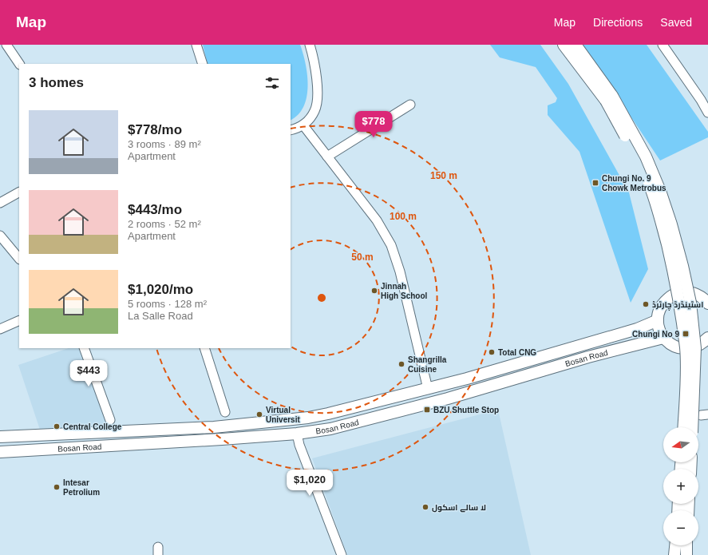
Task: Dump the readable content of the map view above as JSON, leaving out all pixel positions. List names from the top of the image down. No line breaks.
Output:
{"streets":{"main road":["Bosan Road"]},"places":{"transit":["Chungi No. 9 Chowk Metrobus","Chungi No 9","BZU Shuttle Stop"],"other":["Jinnah High School","اسٹینڈرڈ چارٹرڈ","Total CNG","Shangrilla Cuisine","Virtual Universit","Central College","Intesar Petrolium","لا سالے اسکول"]},"north":"left","page":{"header":"Map","nav":["Map","Directions","Saved"],"heading":"3 homes","list":[{"name":"$778/mo","note":"3 rooms · 89 m² · Apartment"},{"name":"$443/mo","note":"2 rooms · 52 m² · Apartment"},{"name":"$1,020/mo","note":"5 rooms · 128 m² · La Salle Road"}],"price":["$778","$443","$1,020"],"map_buttons":["+","−"]},"rings":["150 m","100 m","50 m"]}
